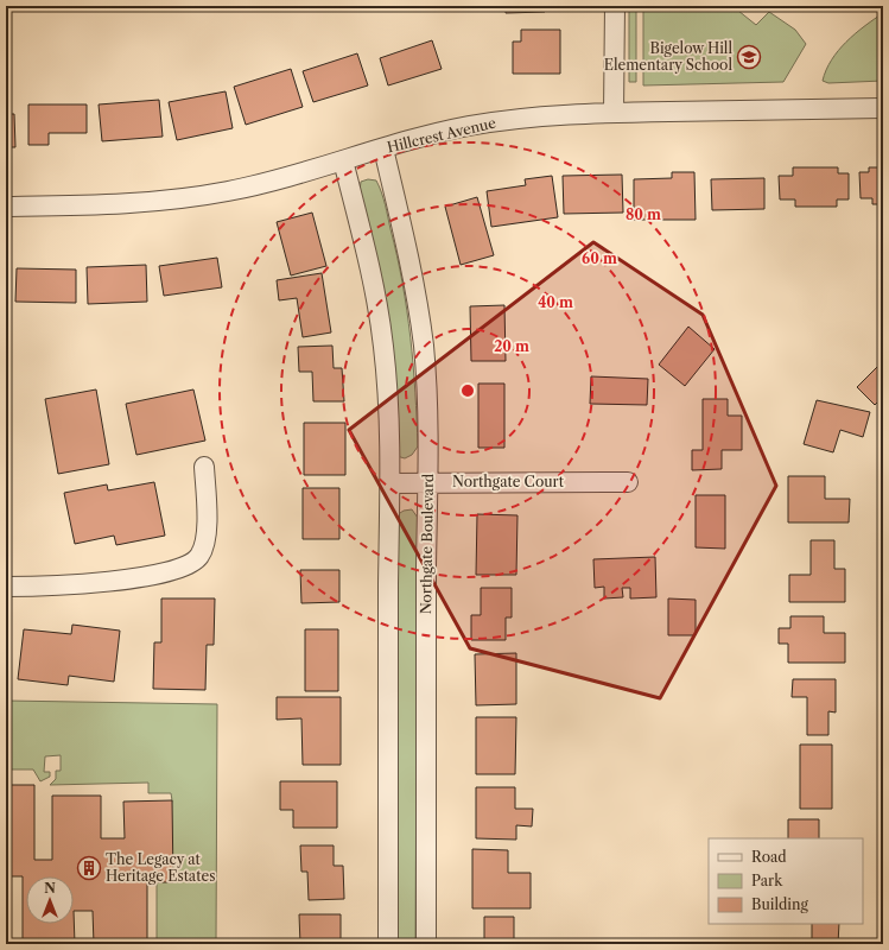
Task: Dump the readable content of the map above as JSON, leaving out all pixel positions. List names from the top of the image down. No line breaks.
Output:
{"streets":{"street":["Hillcrest Avenue","Northgate Court","Northgate Boulevard"]},"crossings":[["Hillcrest Avenue","Northgate Boulevard"],["Northgate Court","Northgate Boulevard"]],"places":{"school or university":["Bigelow Hill Elementary School"],"building":["The Legacy at Heritage Estates"]},"legend":["Road","Park","Building"],"north":"top","rings":["80 m","60 m","40 m","20 m"]}
